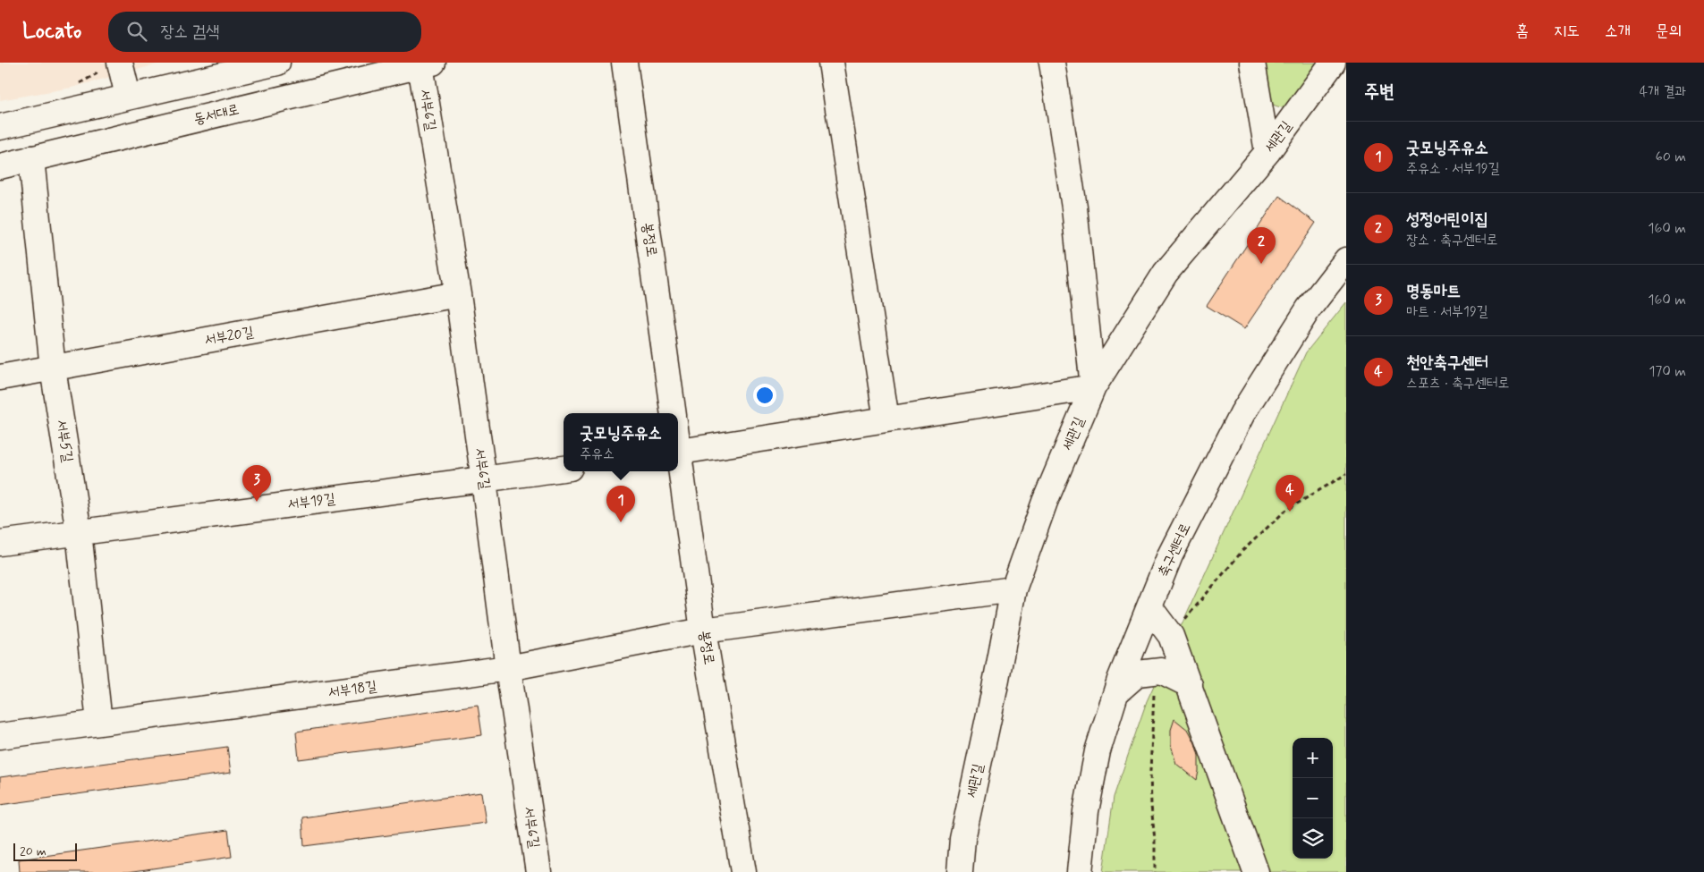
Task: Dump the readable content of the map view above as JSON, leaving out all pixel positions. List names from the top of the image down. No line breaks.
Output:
{"streets":{"street":["서부6길","동서대로","세관길","봉정로","서부20길","서부5길","서부19길","축구센터로","서부18길"]},"crossings":[["서부6길","동서대로"],["서부6길","서부20길"],["서부6길","서부19길"],["서부6길","서부18길"],["동서대로","서부5길"],["세관길","서부18길"],["봉정로","서부18길"],["서부20길","서부5길"],["서부5길","서부19길"],["서부5길","서부18길"]],"scale_bar":"20 m","page":{"header":"Locato","search":"장소 검색","nav":["홈","지도","소개","문의"],"heading":["주변","4개 결과"],"list":[{"mark":"1","name":"굿모닝주유소","note":"주유소 · 서부19길","value":"60 m"},{"mark":"2","name":"성정어린이집","note":"장소 · 축구센터로","value":"160 m"},{"mark":"3","name":"명동마트","note":"마트 · 서부19길","value":"160 m"},{"mark":"4","name":"천안축구센터","note":"스포츠 · 축구센터로","value":"170 m"}],"pins":["2","3","4","1"],"popup":["굿모닝주유소","주유소"],"map_buttons":["+","−"],"scale":"20 m"}}
